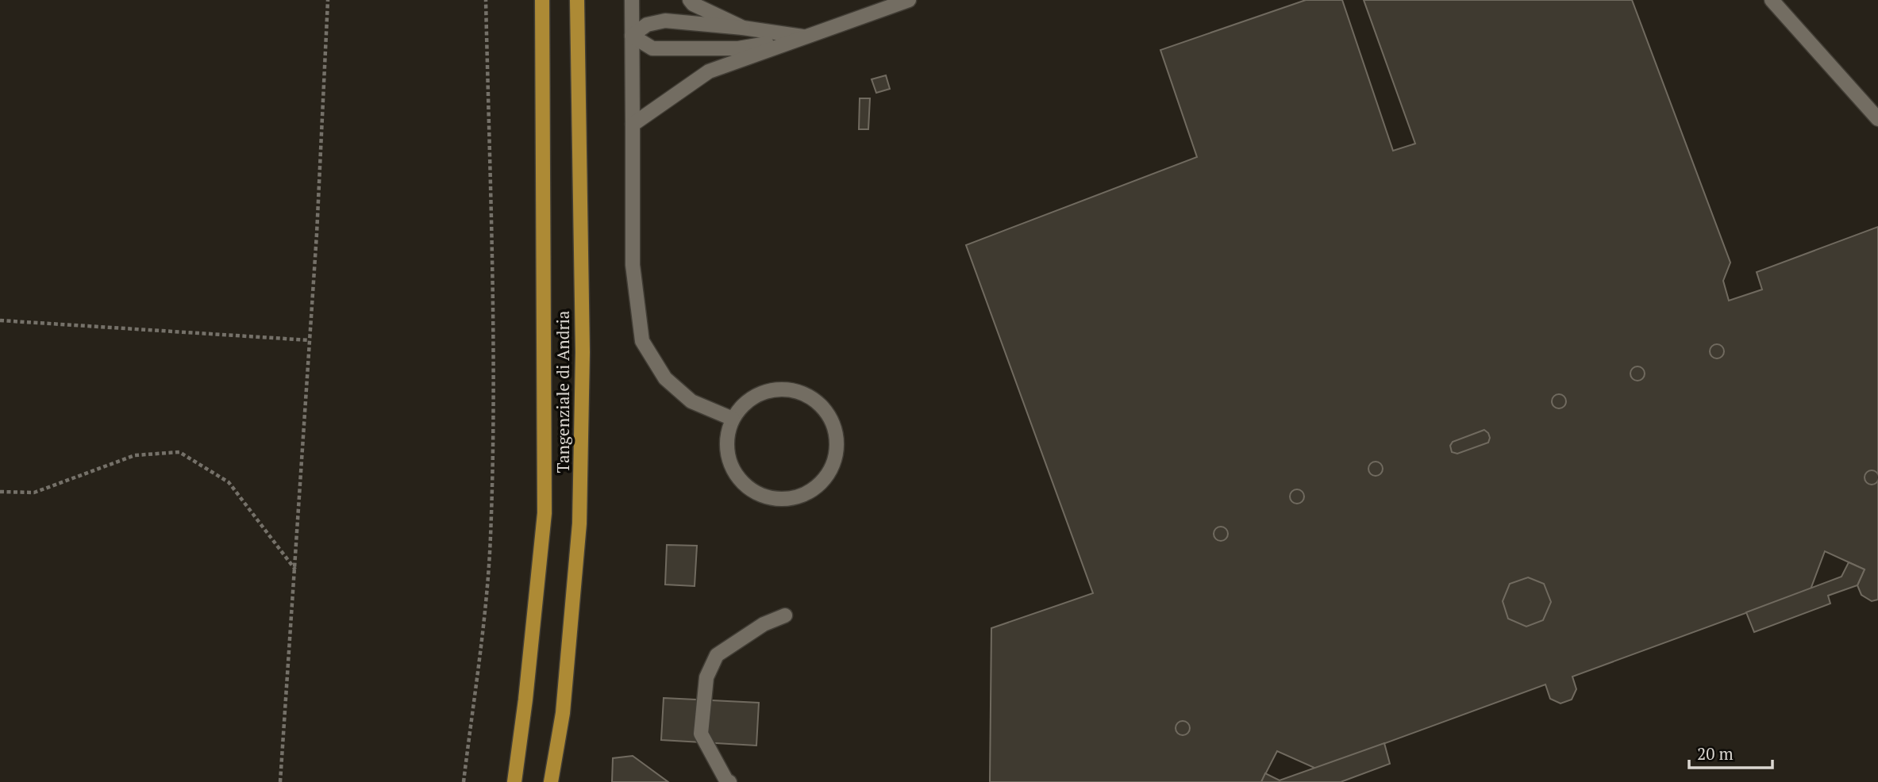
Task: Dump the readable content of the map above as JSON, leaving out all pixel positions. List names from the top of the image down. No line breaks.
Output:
{"streets":{"main road":["Tangenziale di Andria"]},"scale_bar":"20 m"}
